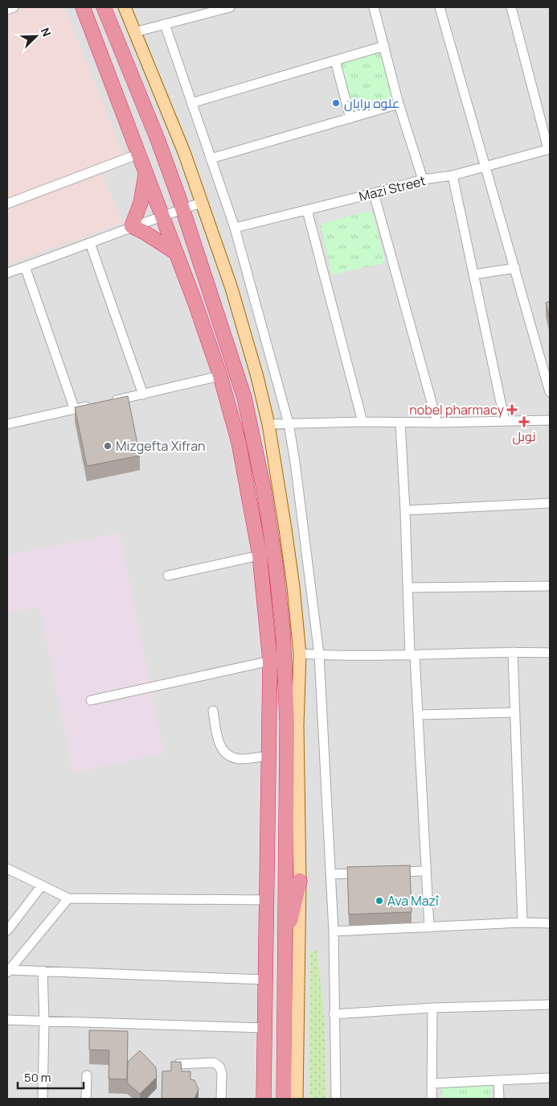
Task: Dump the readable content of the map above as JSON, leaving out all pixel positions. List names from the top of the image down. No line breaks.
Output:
{"streets":{"street":["Mazi Street"]},"places":{"other":["علوه برايان","Mizgefta Xifran","Ava Mazî"],"health":["nobel pharmacy","نوبل"]},"scale_bar":"50 m","north":"top right"}
